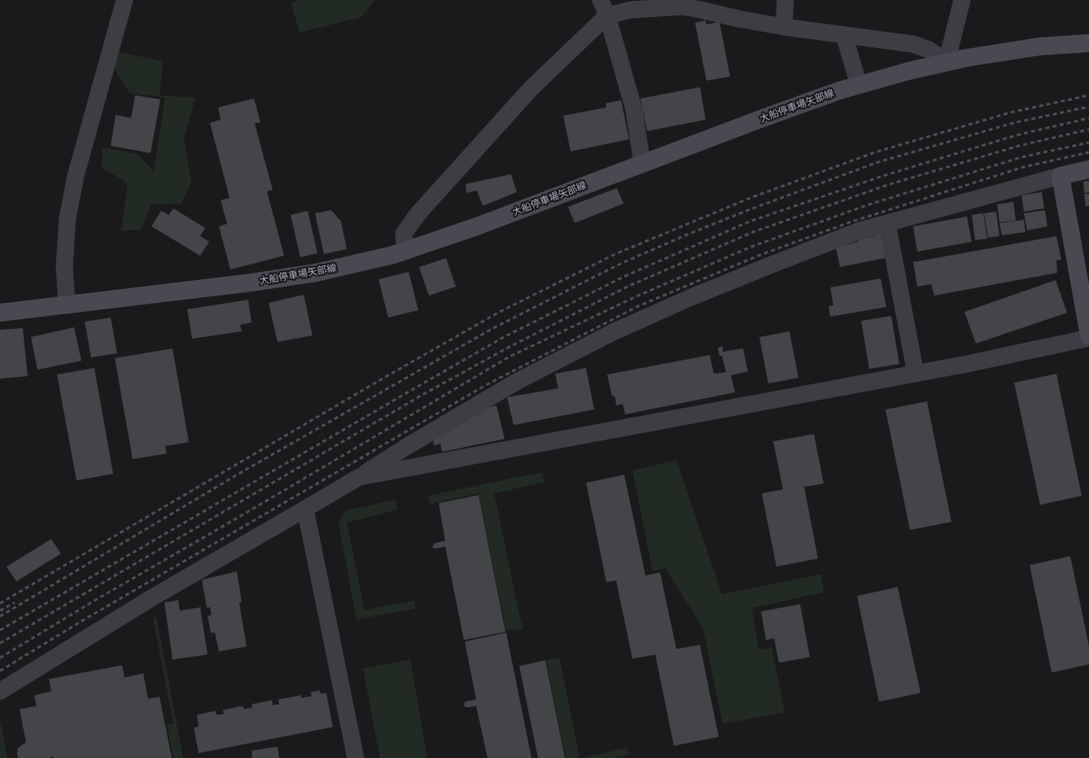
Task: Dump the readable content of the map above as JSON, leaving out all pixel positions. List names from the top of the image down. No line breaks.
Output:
{"streets":{"main road":["大船停車場矢部線"]}}
